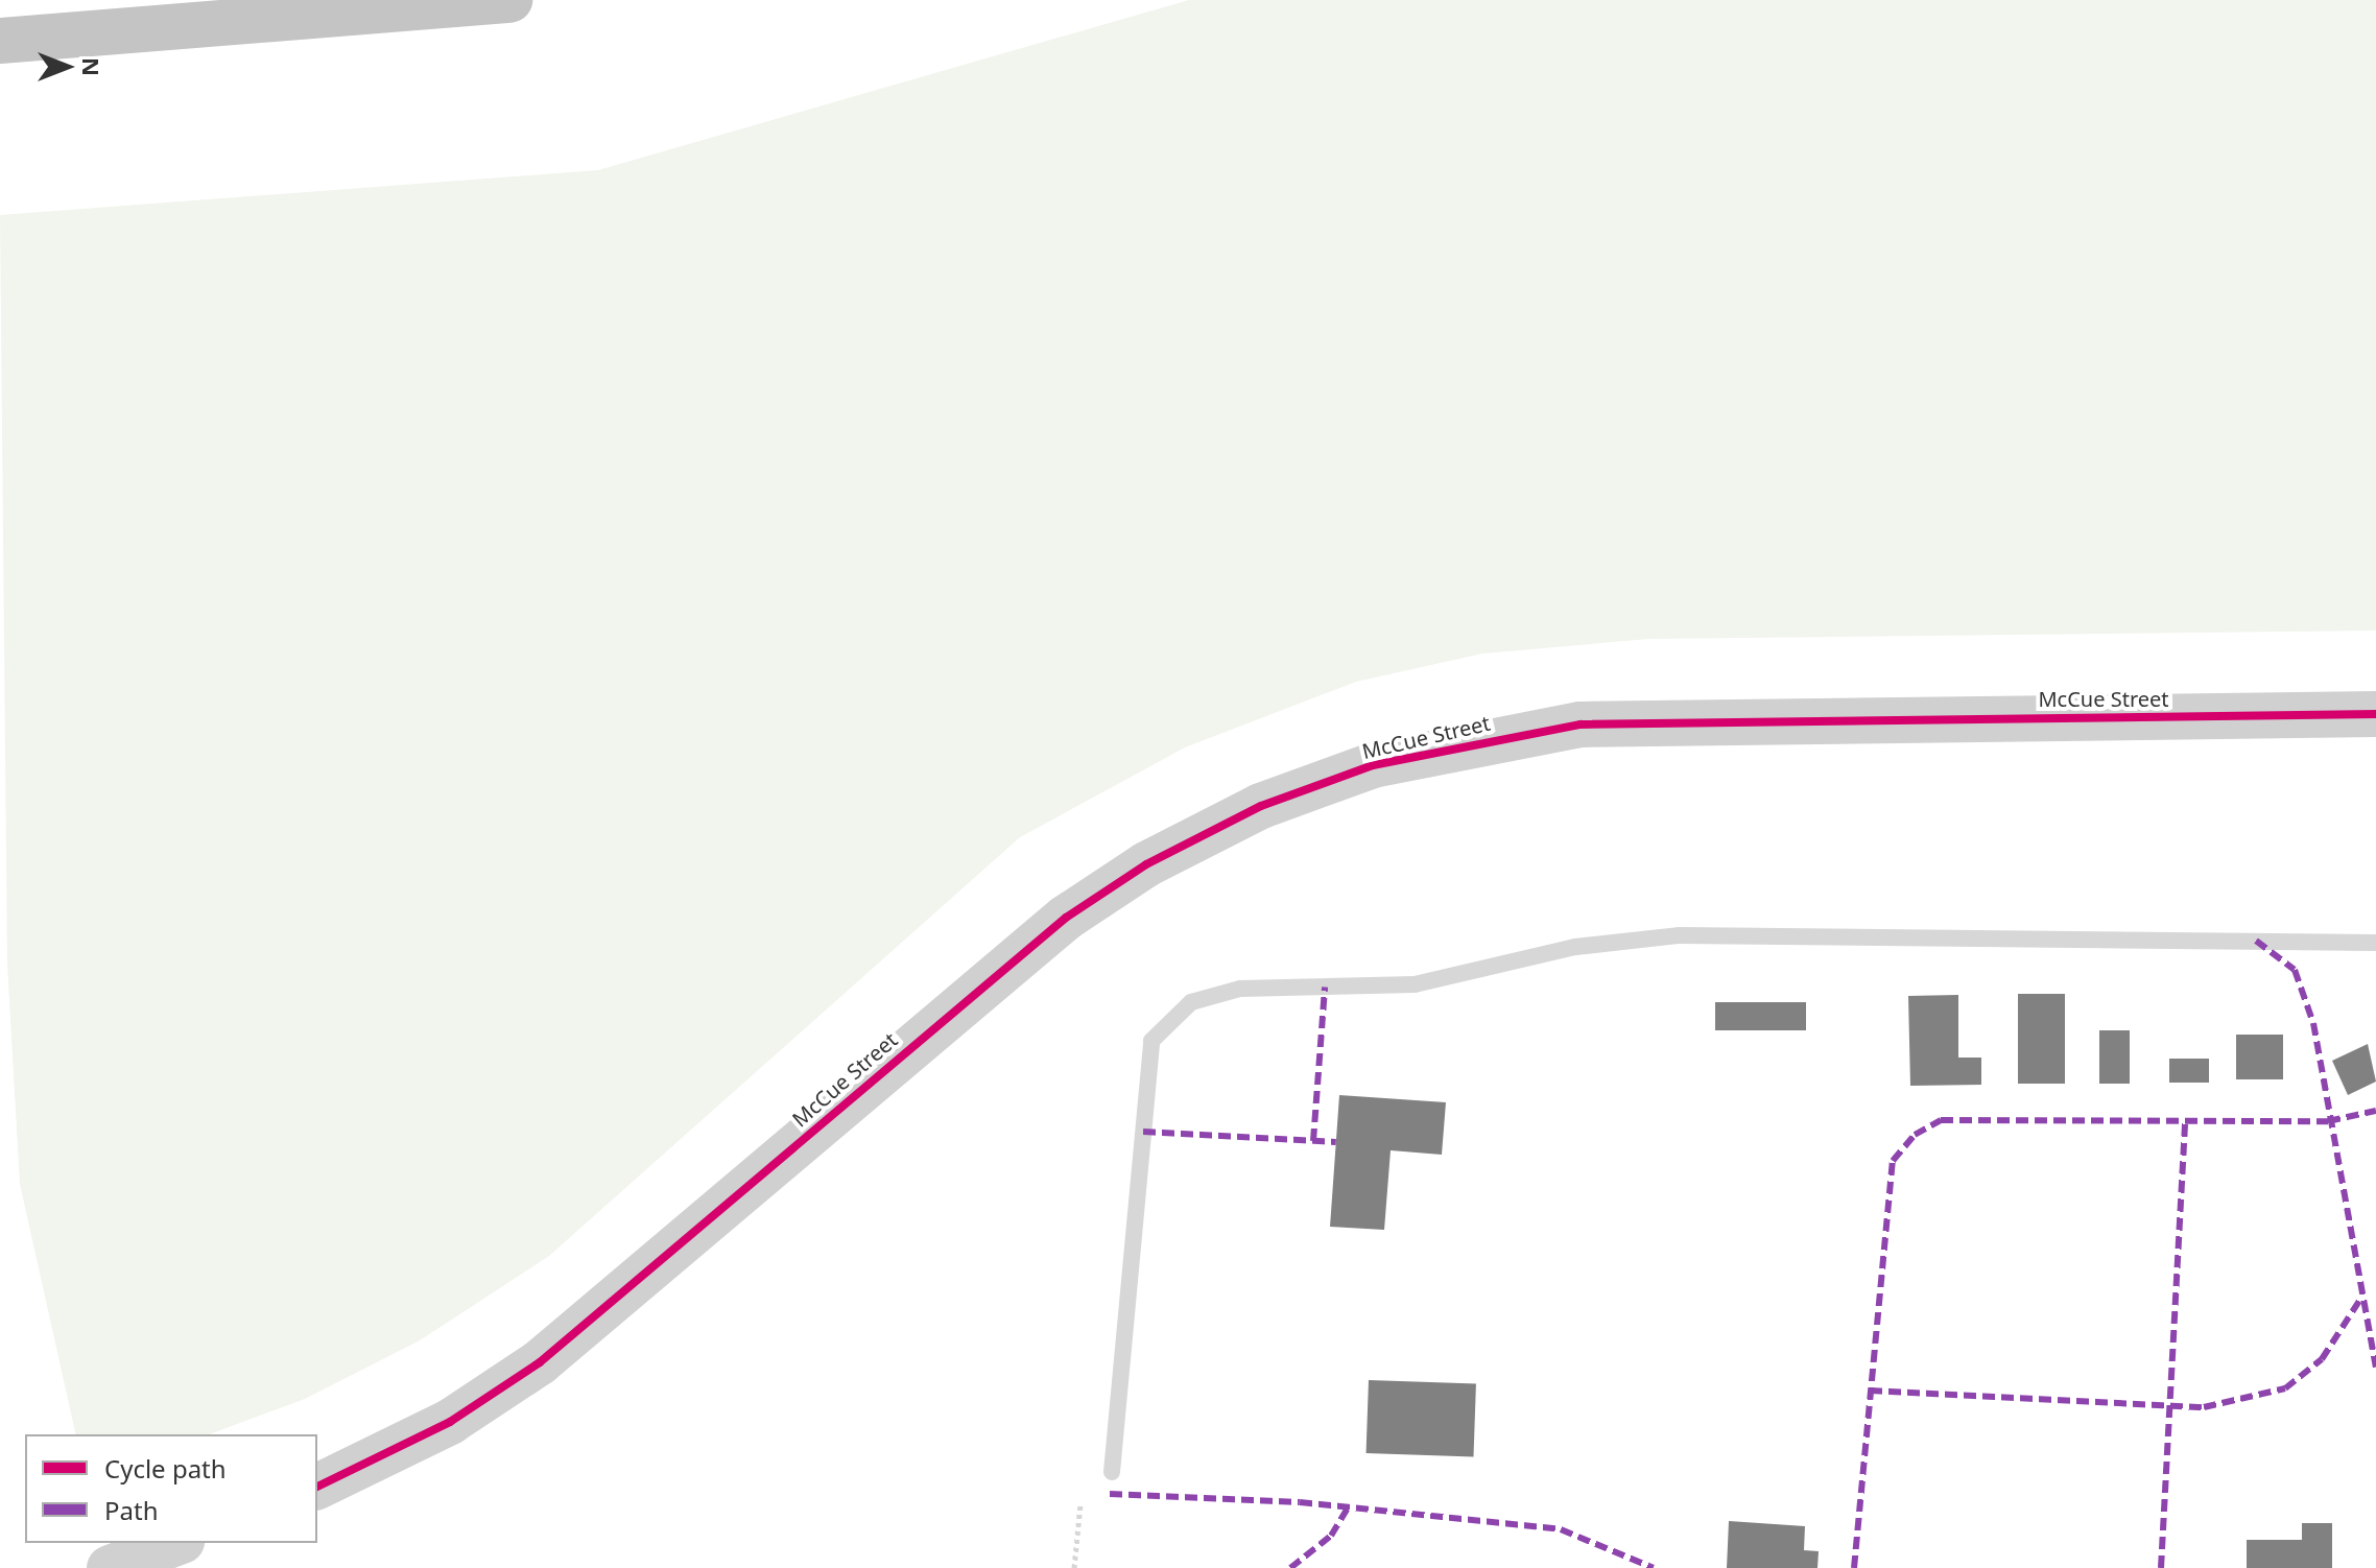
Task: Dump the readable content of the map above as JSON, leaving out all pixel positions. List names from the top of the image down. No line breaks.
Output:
{"streets":{"main road":["McCue Street"]},"legend":["Cycle path","Path"],"north":"right"}
